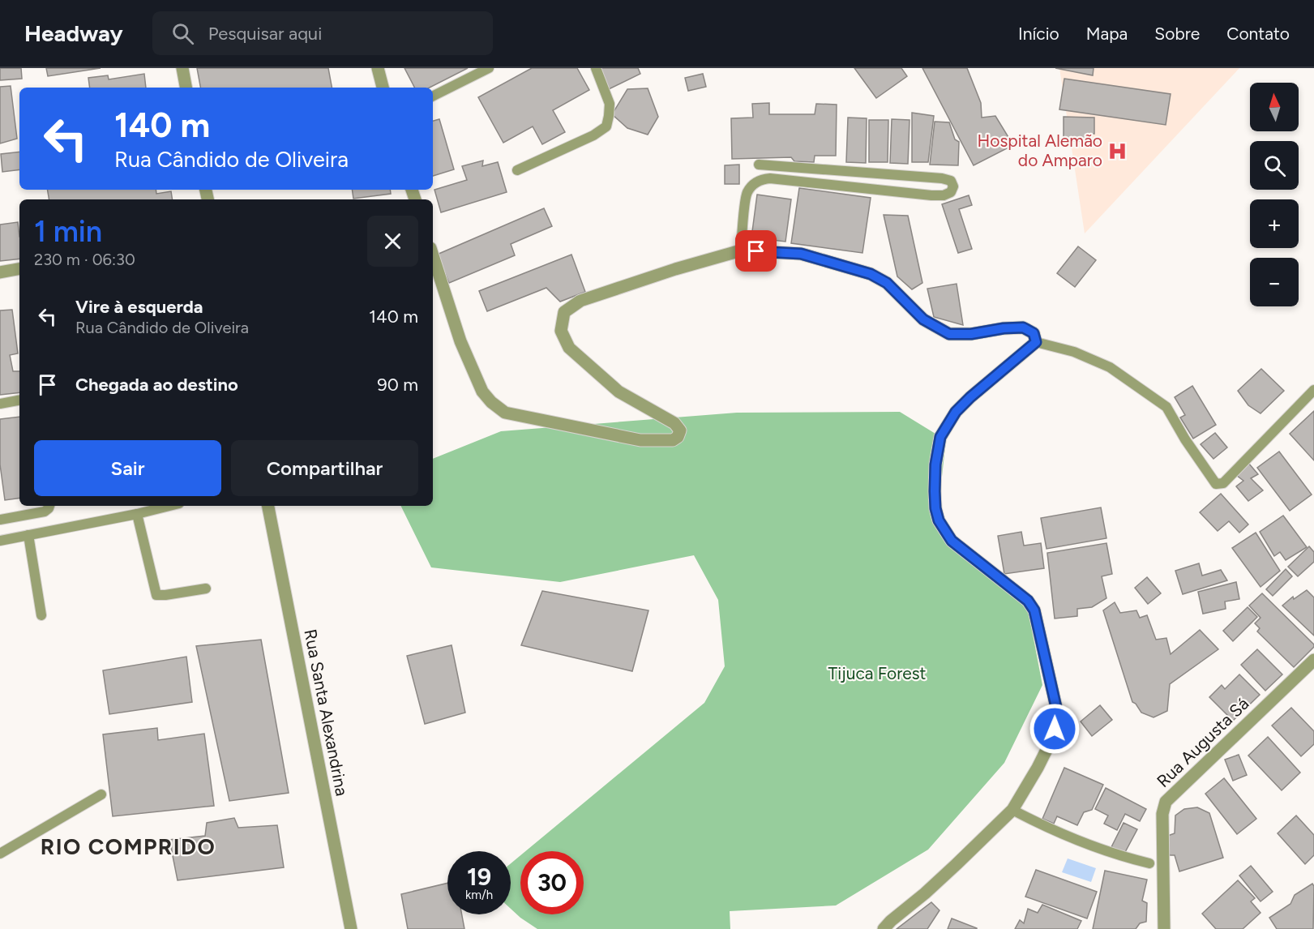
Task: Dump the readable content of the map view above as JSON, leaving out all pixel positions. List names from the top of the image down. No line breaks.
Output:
{"streets":{"street":["Rua Santa Alexandrina","Rua Augusta Sá"]},"districts":["RIO COMPRIDO"],"parks":["Tijuca Forest"],"places":{"hospital":["Hospital Alemão do Amparo"]},"north":"top","page":{"header":"Headway","search":"Pesquisar aqui","nav":["Início","Mapa","Sobre","Contato"],"map_buttons":["+","−"],"turn":["140 m","Rua Cândido de Oliveira"],"heading":["1 min","230 m · 06:30"],"list":[{"name":"Vire à esquerda","note":"Rua Cândido de Oliveira","value":"140 m"},{"name":"Chegada ao destino","value":"90 m"}],"buttons":["Sair","Compartilhar"],"speed":"19 km/h","limit":"30"}}
